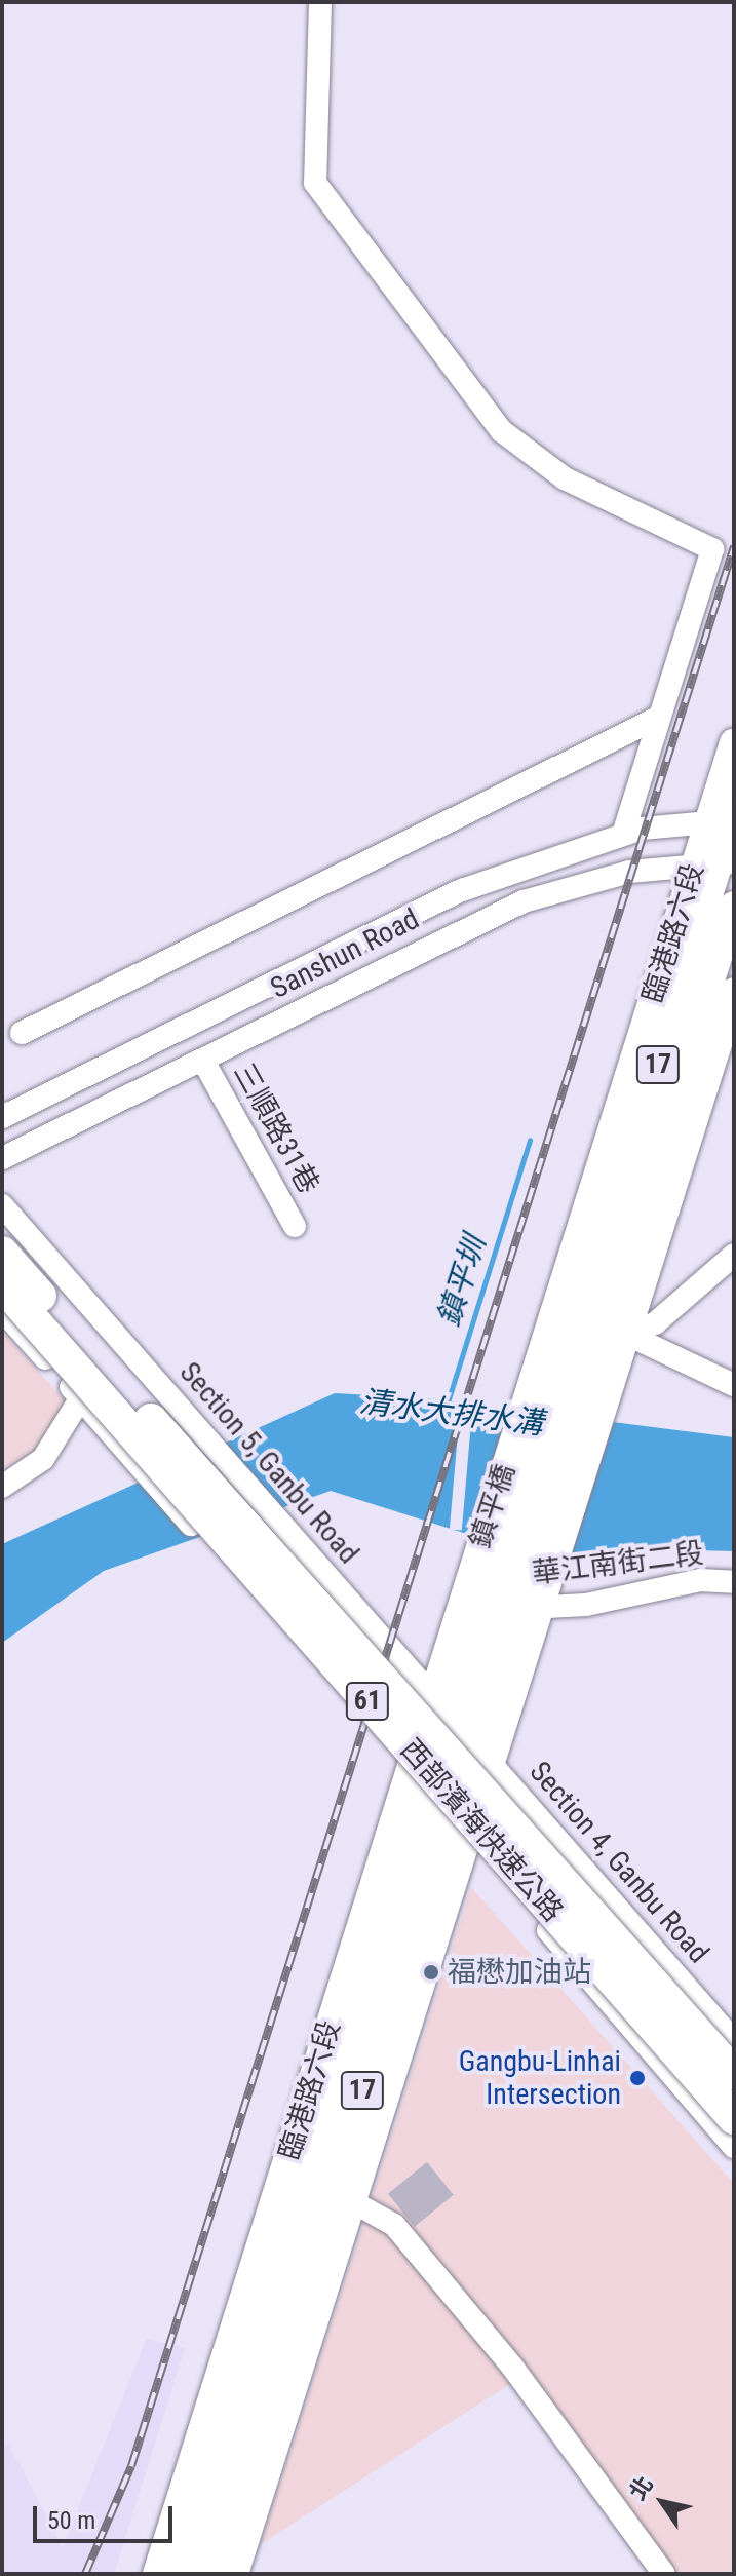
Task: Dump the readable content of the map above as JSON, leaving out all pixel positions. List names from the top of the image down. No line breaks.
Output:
{"streets":{"highway":["61","西部濱海快速公路"],"main road":["臨港路六段","17","鎮平橋"],"street":["Sanshun Road","三順路31巷","Section 5, Ganbu Road","華江南街二段","Section 4, Ganbu Road"]},"crossings":[["臨港路六段","Sanshun Road"],["臨港路六段","17"],["臨港路六段","Section 5, Ganbu Road"],["臨港路六段","鎮平橋"],["臨港路六段","華江南街二段"],["臨港路六段","Section 4, Ganbu Road"],["Sanshun Road","三順路31巷"],["17","鎮平橋"],["17","華江南街二段"],["Section 5, Ganbu Road","Section 4, Ganbu Road"],["鎮平橋","華江南街二段"]],"water":["鎮平圳","清水大排水溝"],"places":["福懋加油站","Gangbu-Linhai Intersection"],"scale_bar":"50 m","north":"top left"}
